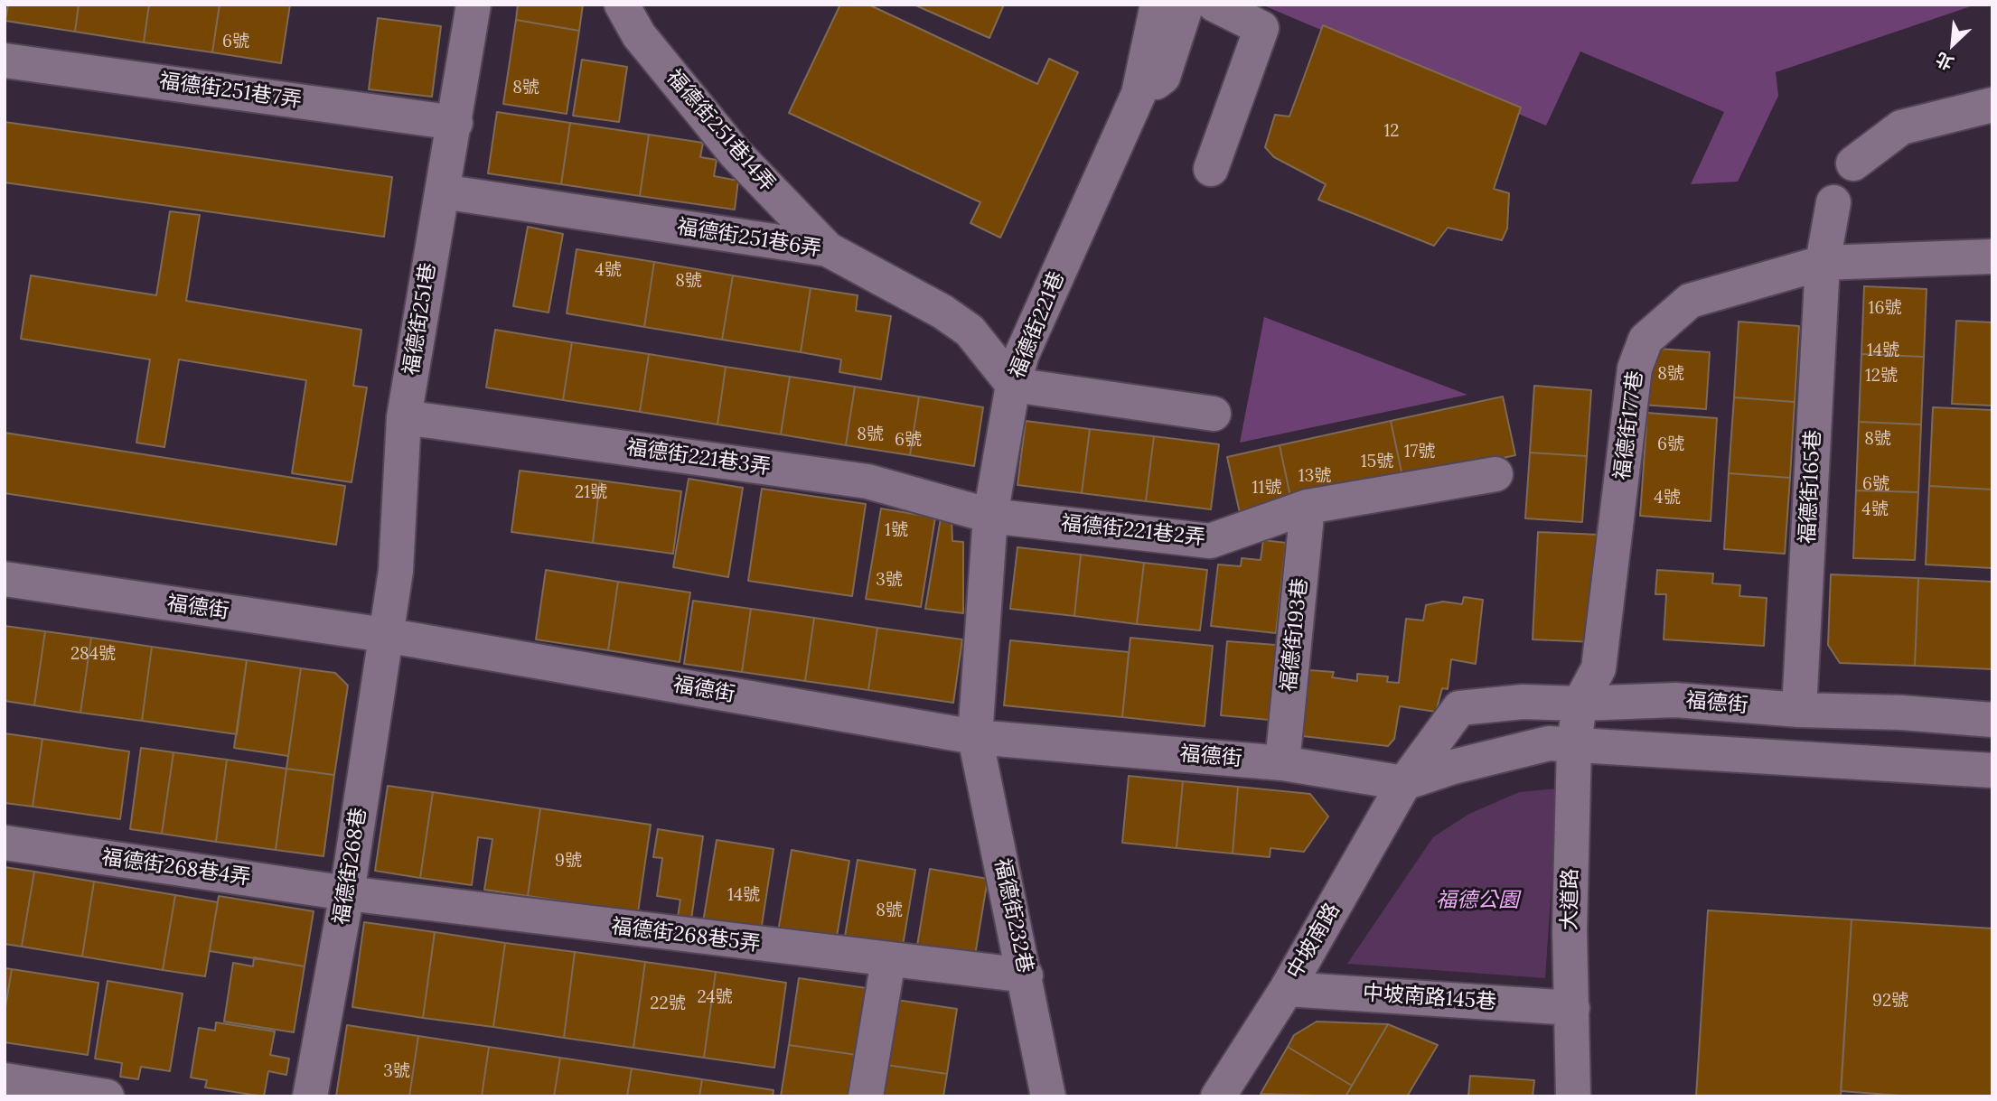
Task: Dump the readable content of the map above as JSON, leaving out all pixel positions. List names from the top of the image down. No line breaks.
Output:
{"streets":{"street":["福德街251巷7弄","福德街251巷14弄","福德街251巷6弄","福德街251巷","福德街221巷","福德街177巷","福德街221巷3弄","福德街165巷","福德街221巷2弄","福德街","福德街193巷","福德街268巷","福德街268巷4弄","大道路","福德街232巷","福德街268巷5弄","中坡南路","中坡南路145巷"]},"crossings":[["福德街251巷7弄","福德街251巷"],["福德街251巷14弄","福德街251巷6弄"],["福德街251巷6弄","福德街251巷"],["福德街251巷6弄","福德街221巷"],["福德街251巷","福德街221巷3弄"],["福德街251巷","福德街"],["福德街251巷","福德街268巷"],["福德街221巷","福德街221巷3弄"],["福德街221巷","福德街221巷2弄"],["福德街221巷","福德街"],["福德街221巷","福德街232巷"],["福德街177巷","福德街165巷"],["福德街177巷","福德街"],["福德街177巷","大道路"],["福德街221巷3弄","福德街221巷2弄"],["福德街165巷","福德街"],["福德街221巷2弄","福德街193巷"],["福德街","福德街193巷"],["福德街","福德街268巷"],["福德街","大道路"],["福德街","福德街232巷"],["福德街","中坡南路"],["福德街268巷","福德街268巷4弄"],["福德街268巷","福德街268巷5弄"],["福德街268巷4弄","福德街268巷5弄"],["大道路","中坡南路145巷"],["福德街232巷","福德街268巷5弄"],["中坡南路","中坡南路145巷"]],"parks":["福德公園"],"house_numbers":["6號","8號","12","4號","8號","16號","14號","8號","12號","8號","8號","6號","6號","17號","15號","13號","6號","11號","21號","4號","4號","1號","3號","284號","9號","14號","8號","24號","92號","22號","3號"],"north":"bottom left"}
